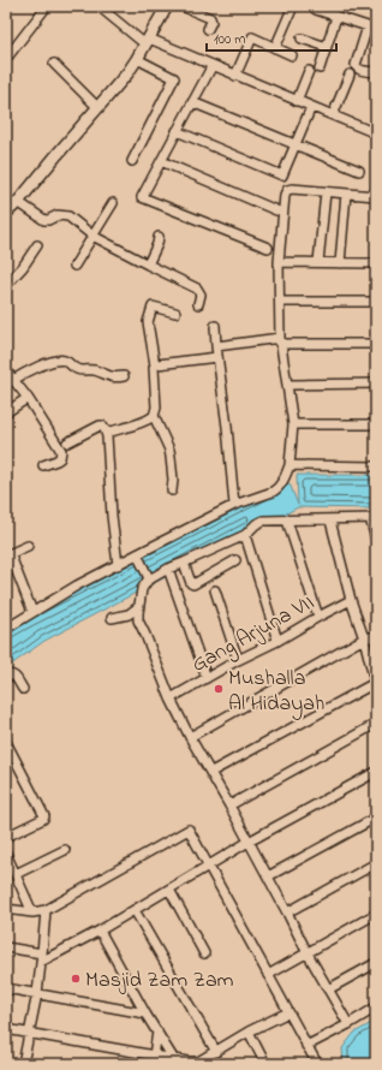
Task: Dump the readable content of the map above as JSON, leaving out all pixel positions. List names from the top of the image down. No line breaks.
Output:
{"streets":{"street":["Gang Arjuna VII"]},"places":["Mushalla Al Hidayah","Masjid Zam Zam"],"scale_bar":"100 m"}
